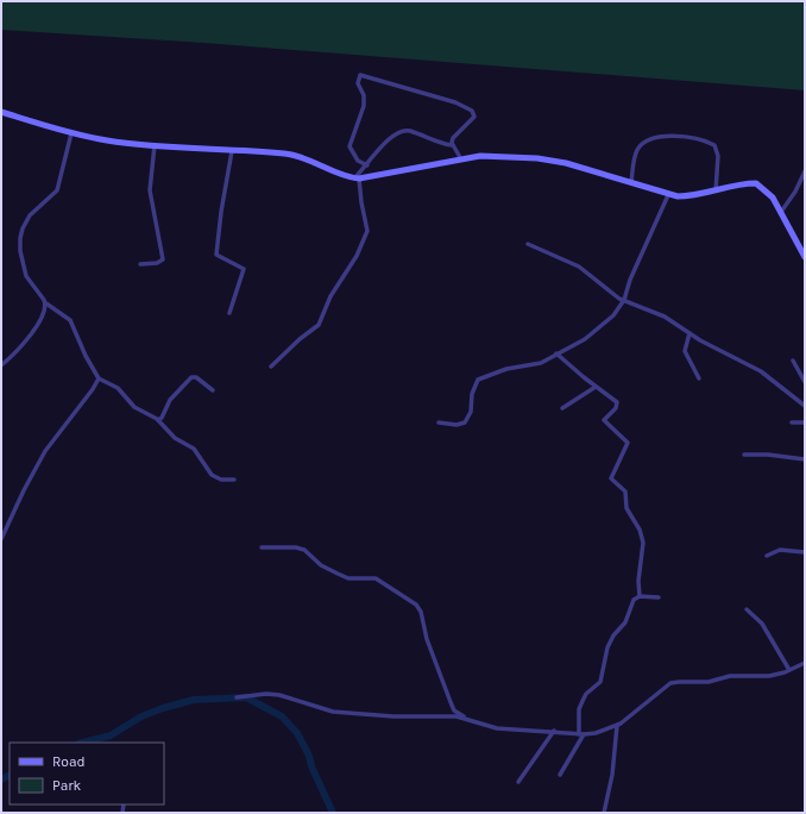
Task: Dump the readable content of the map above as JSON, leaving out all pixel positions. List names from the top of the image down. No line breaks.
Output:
{"legend":["Road","Park"]}
